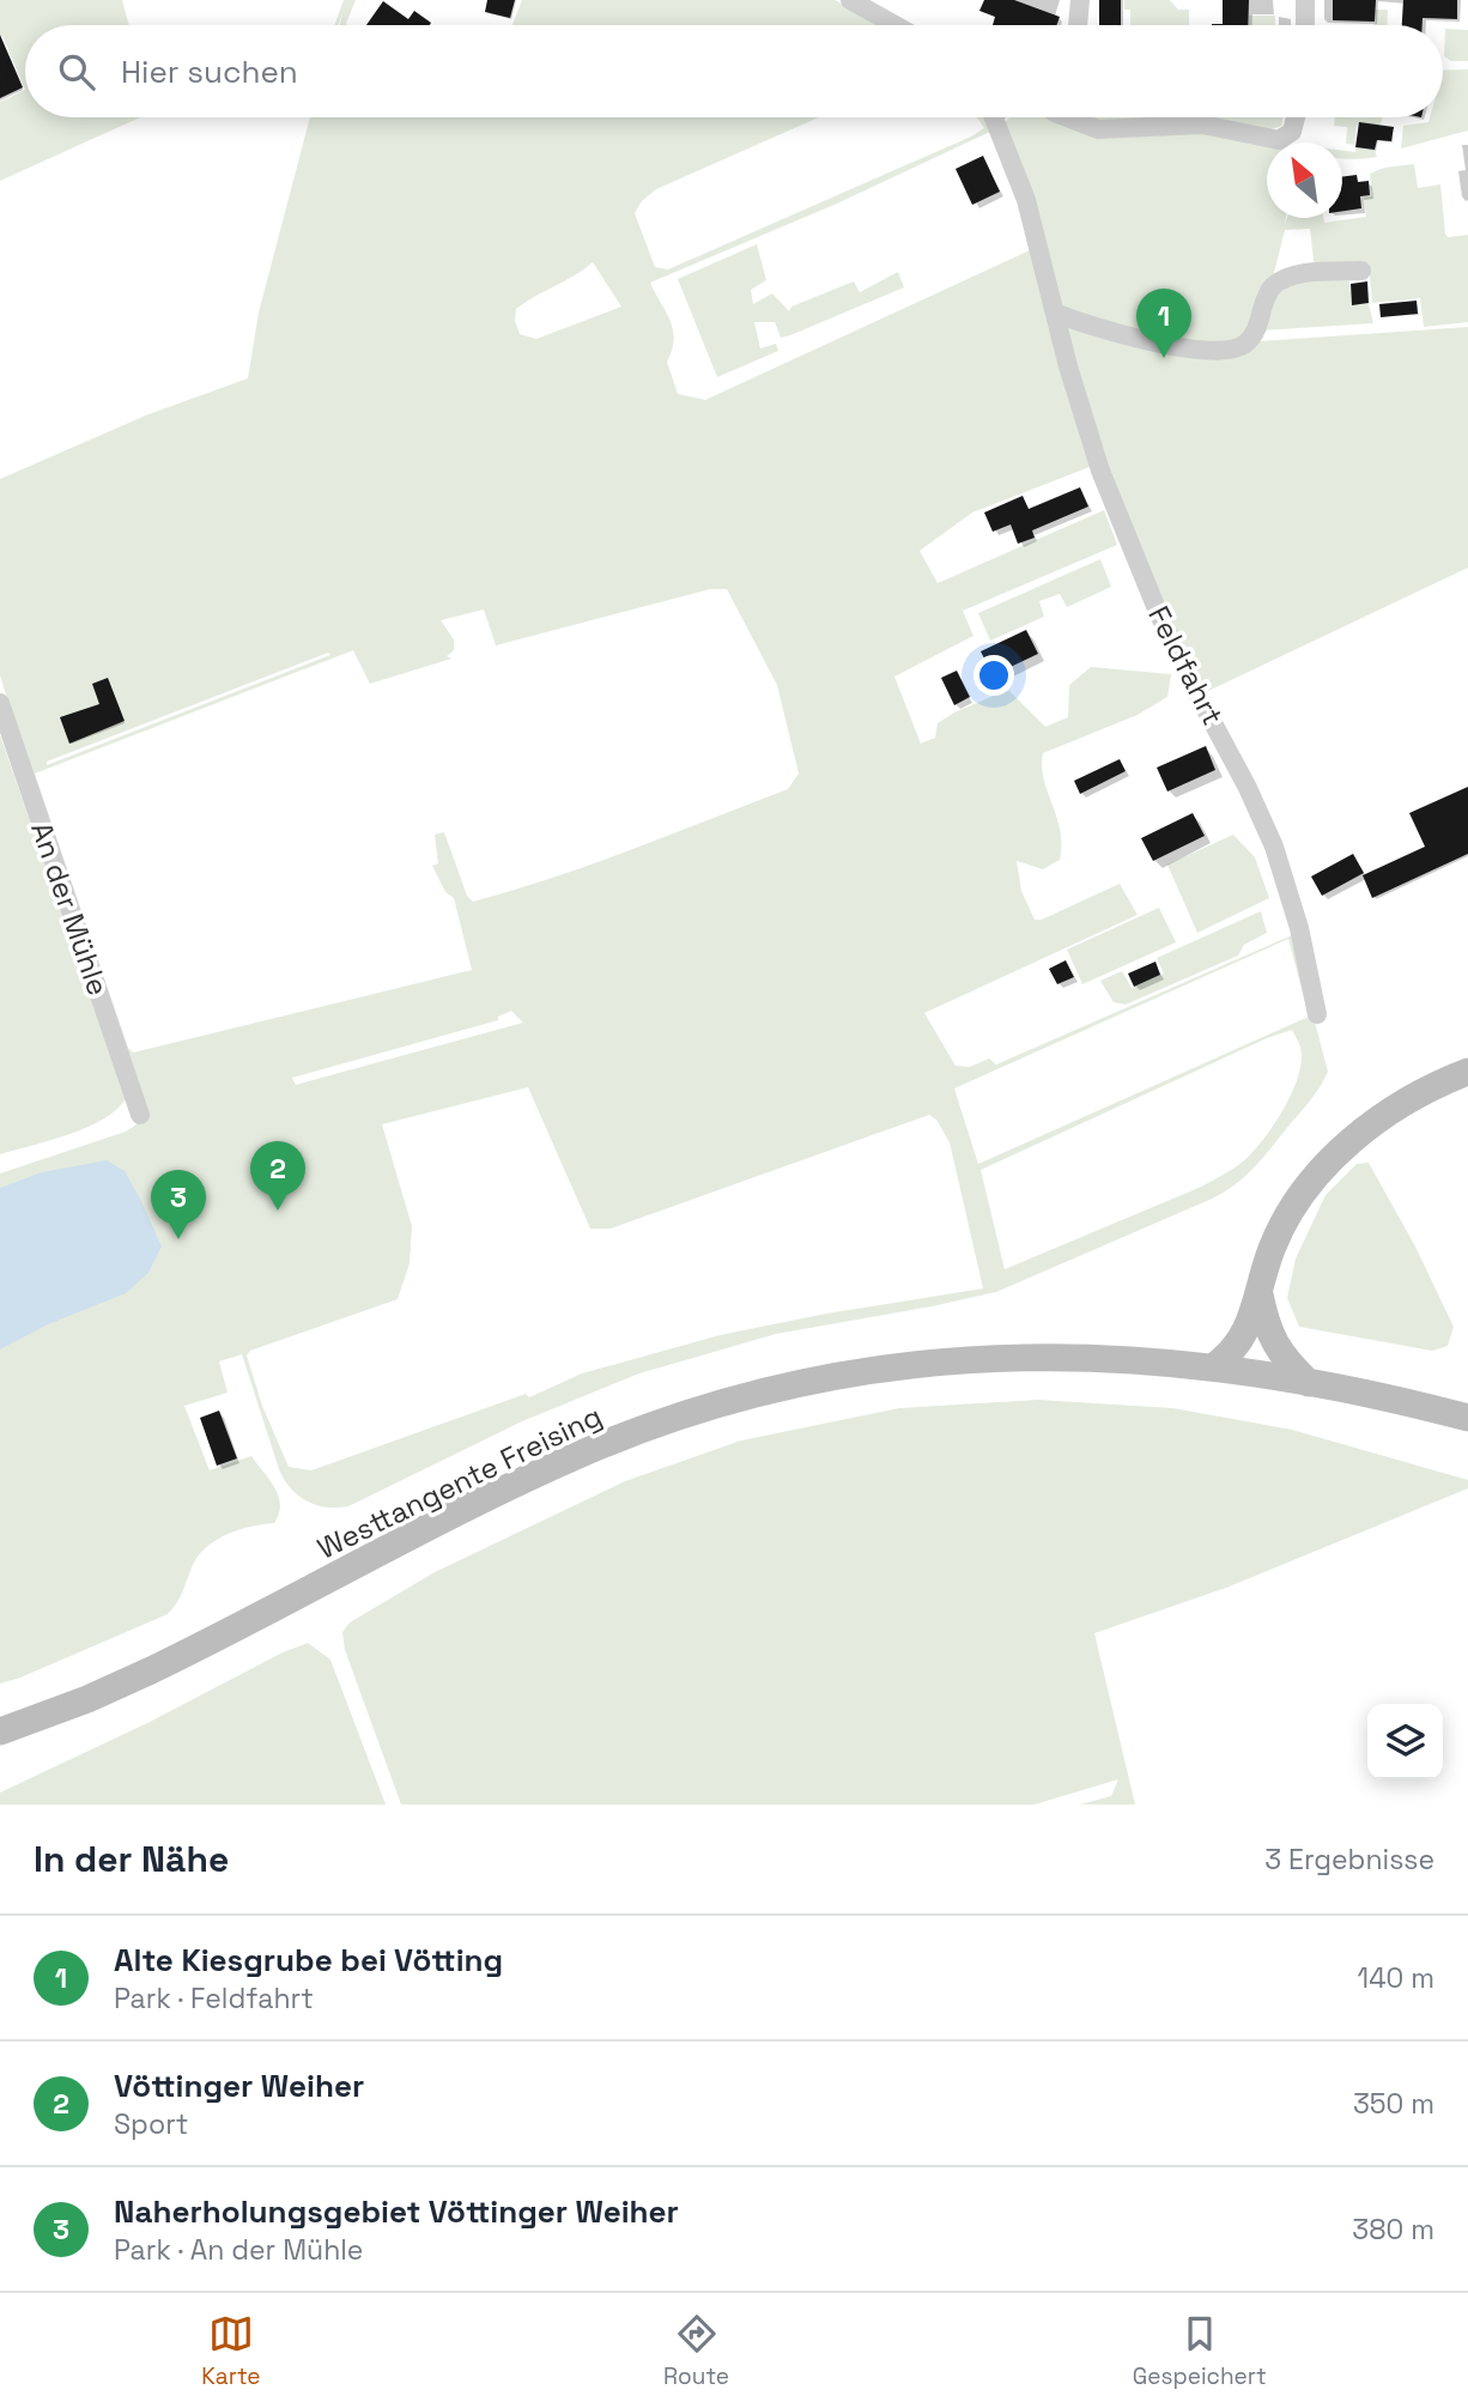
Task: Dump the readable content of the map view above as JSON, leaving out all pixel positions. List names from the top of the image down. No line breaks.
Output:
{"streets":{"main road":["Westtangente Freising"],"street":["Feldfahrt","An der Mühle"]},"north":"top left","page":{"search":"Hier suchen","pins":["1","2","3"],"heading":["In der Nähe","3 Ergebnisse"],"list":[{"mark":"1","name":"Alte Kiesgrube bei Vötting","note":"Park · Feldfahrt","value":"140 m"},{"mark":"2","name":"Vöttinger Weiher","note":"Sport","value":"350 m"},{"mark":"3","name":"Naherholungsgebiet Vöttinger Weiher","note":"Park · An der Mühle","value":"380 m"}],"nav":["Karte","Route","Gespeichert"]}}
